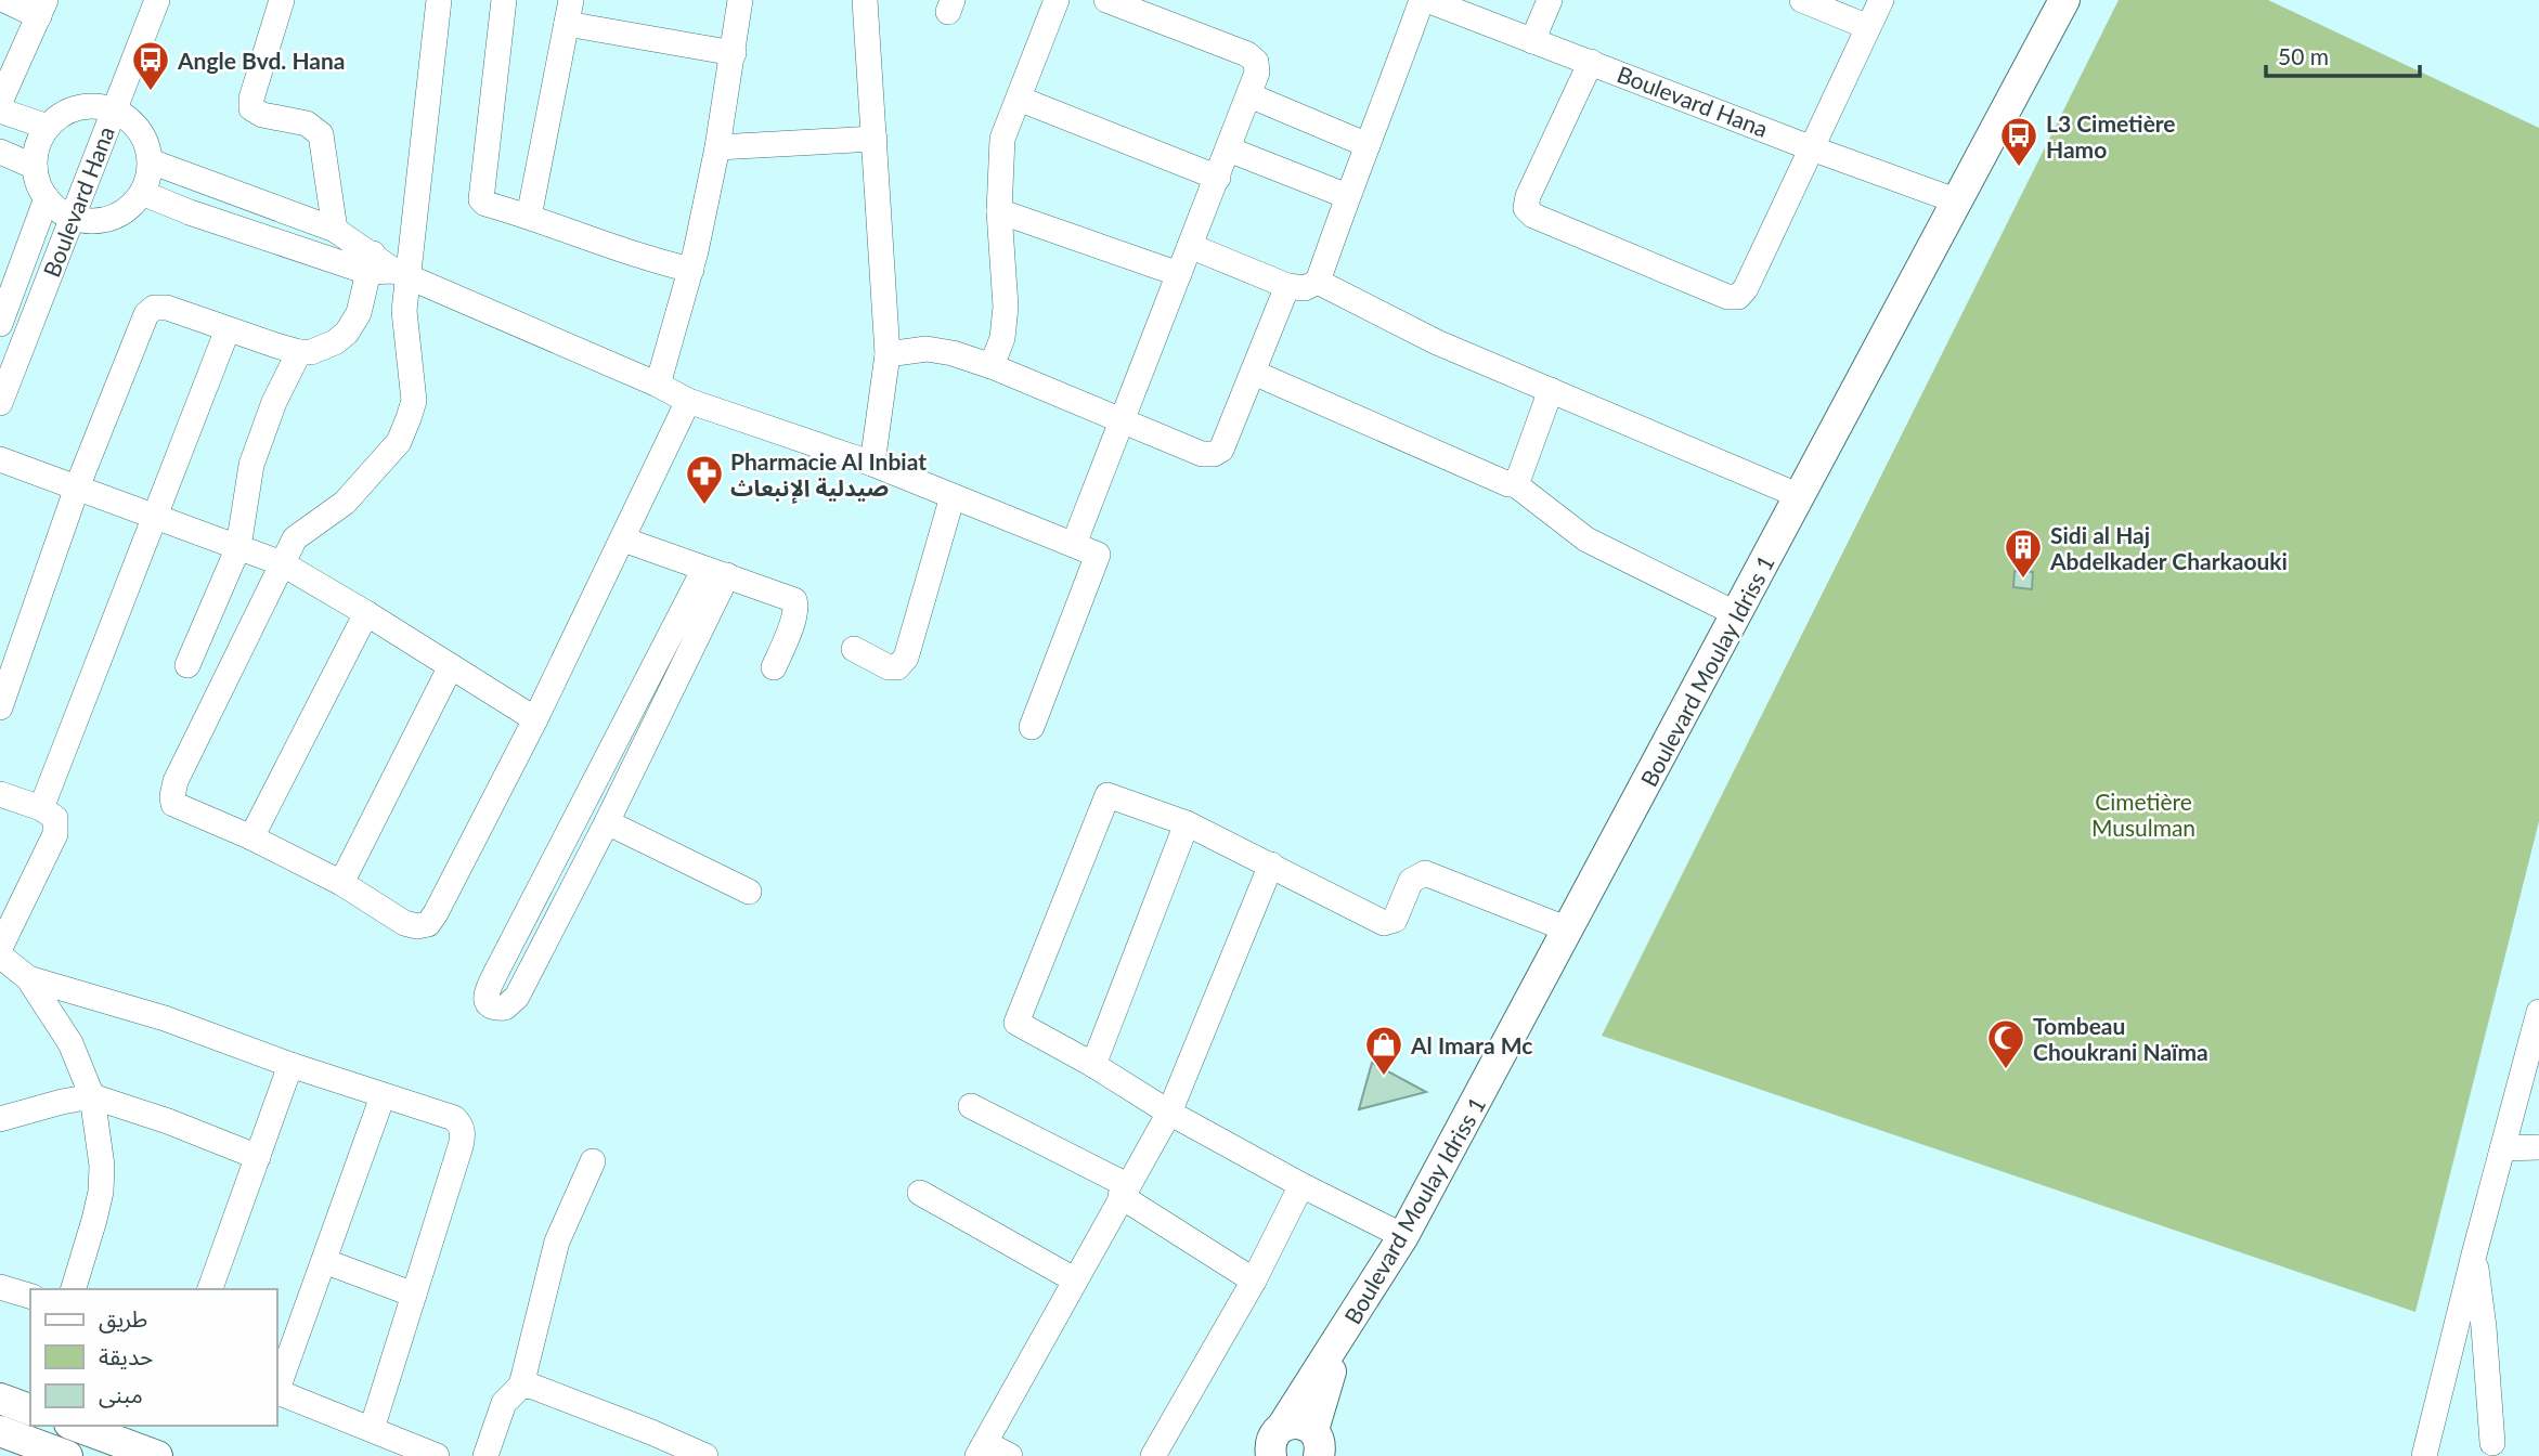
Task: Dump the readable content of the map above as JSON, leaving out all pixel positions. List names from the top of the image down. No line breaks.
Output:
{"streets":{"main road":["Boulevard Moulay Idriss 1"],"street":["Boulevard Hana"]},"crossings":[["Boulevard Hana","Boulevard Moulay Idriss 1"]],"parks":["Cimetière Musulman"],"places":{"bus stop":["Angle Bvd. Hana","L3 Cimetière Hamo"],"pharmacy":["Pharmacie Al Inbiat صيدلية الإنبعاث"],"building":["Sidi al Haj Abdelkader Charkaouki"],"mosque":["Tombeau Choukrani Naïma"],"shop":["Al Imara Mc"]},"legend":["طريق","حديقة","مبنى"],"scale_bar":"50 m"}
